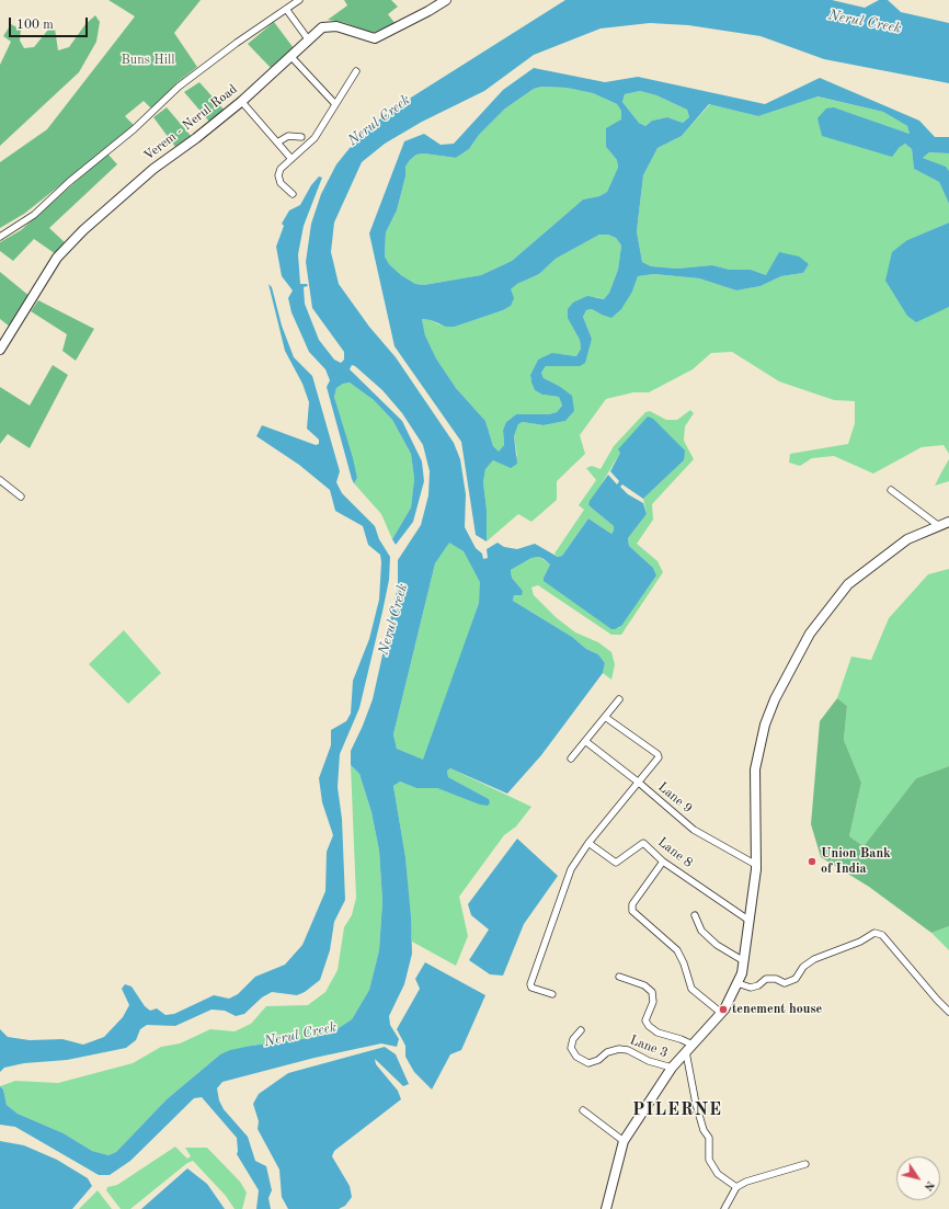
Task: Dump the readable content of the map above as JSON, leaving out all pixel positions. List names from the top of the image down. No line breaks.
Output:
{"streets":{"main road":["Verem - Nerul Road"],"street":["Lane 9","Lane 8","Lane 3"]},"districts":["PILERNE"],"water":["Nerul Creek"],"parks":["Buns Hill"],"places":["Union Bank of India","tenement house"],"scale_bar":"100 m","north":"bottom right"}
